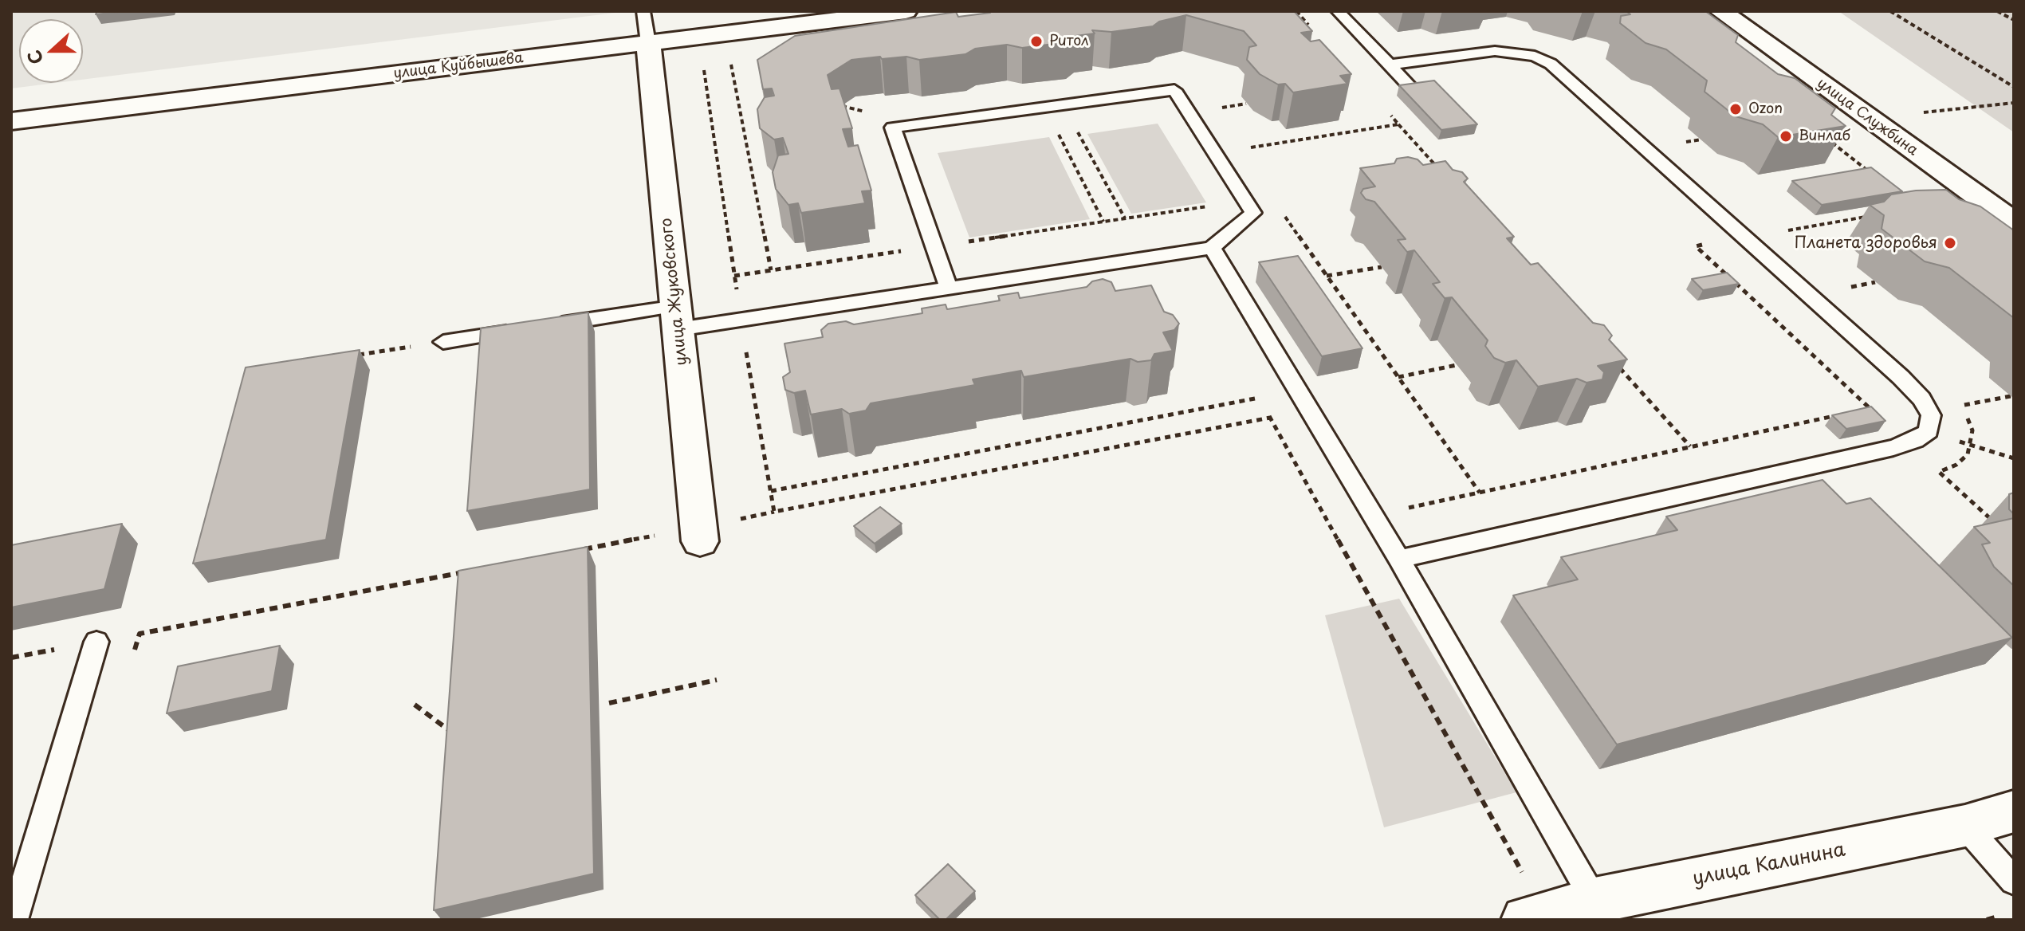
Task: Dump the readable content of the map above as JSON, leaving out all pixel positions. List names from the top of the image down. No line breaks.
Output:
{"streets":{"street":["улица Куйбышева","улица Службина","улица Жуковского","улица Калинина"]},"crossings":[["улица Куйбышева","улица Жуковского"]],"places":["Ритол","Ozon","Винлаб","Планета здоровья"],"north":"left"}
